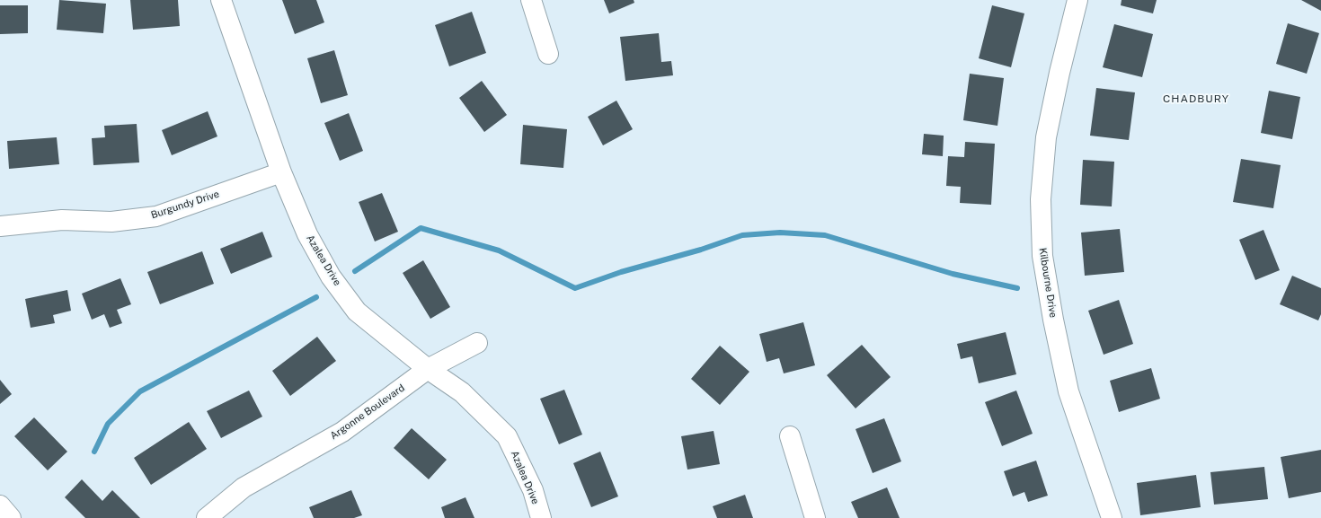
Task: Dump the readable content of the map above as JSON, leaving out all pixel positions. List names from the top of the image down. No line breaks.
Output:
{"streets":{"street":["Burgundy Drive","Azalea Drive","Kilbourne Drive","Argonne Boulevard"]},"crossings":[["Burgundy Drive","Azalea Drive"],["Azalea Drive","Argonne Boulevard"]],"districts":["CHADBURY"]}
